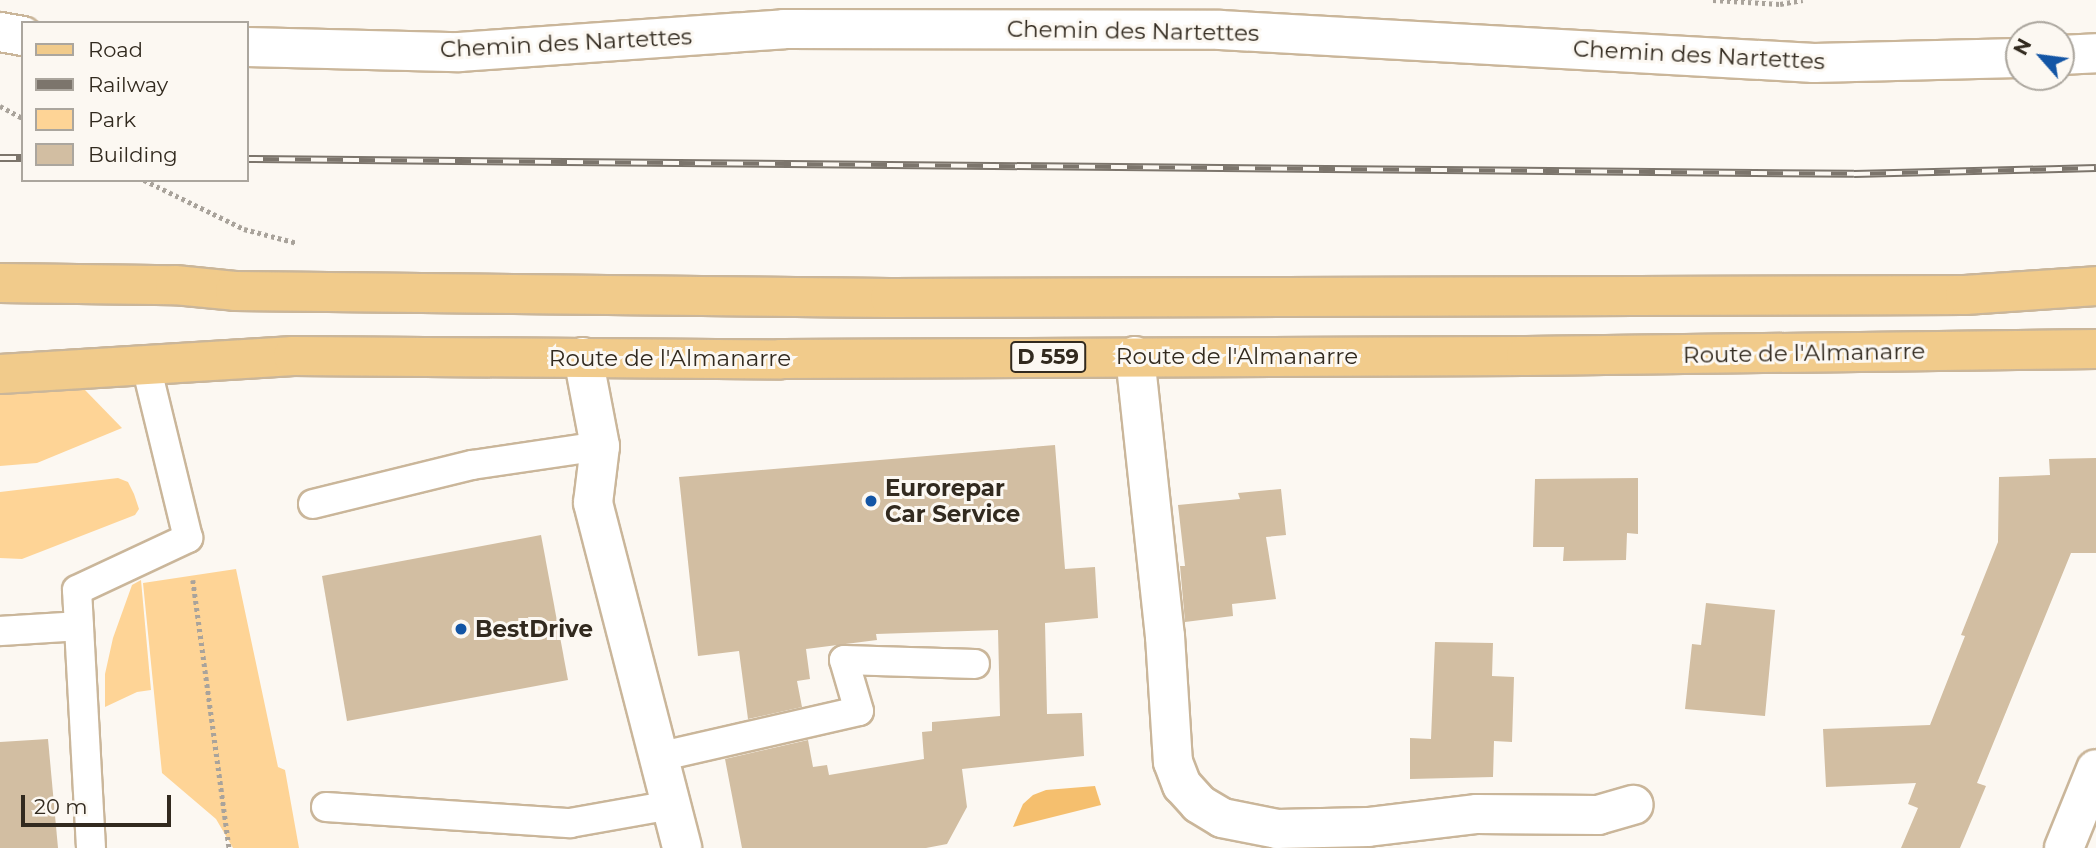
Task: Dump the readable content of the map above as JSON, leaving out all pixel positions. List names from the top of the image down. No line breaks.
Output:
{"streets":{"main road":["Route de l'Almanarre","D 559"],"street":["Chemin des Nartettes"]},"places":["Eurorepar Car Service","BestDrive"],"legend":["Road","Railway","Park","Building"],"scale_bar":"20 m","north":"top left"}
